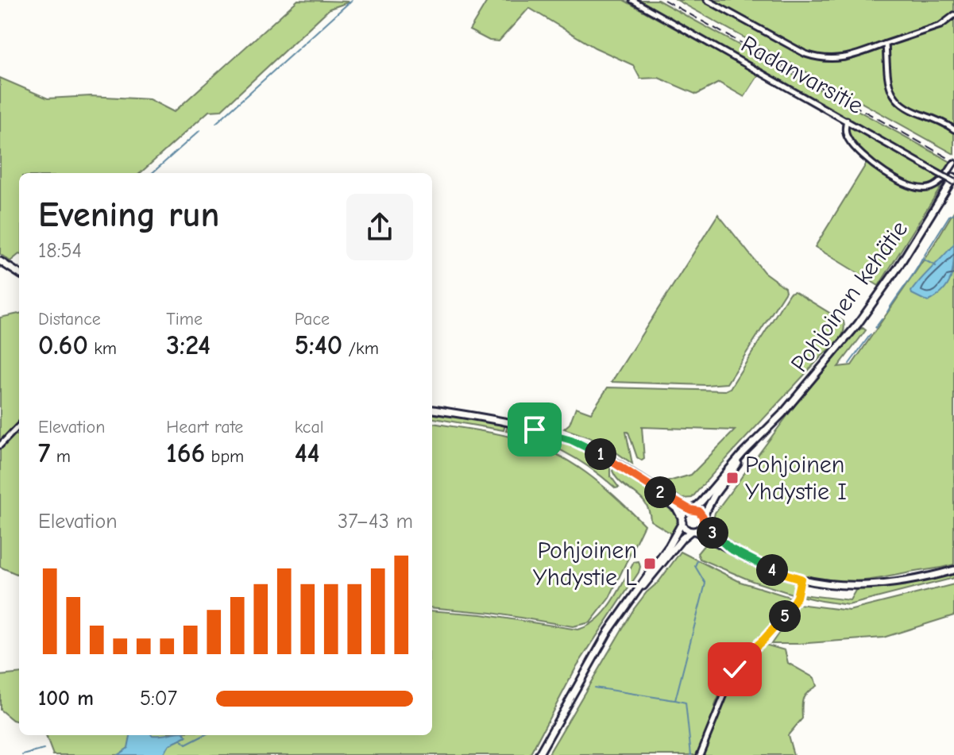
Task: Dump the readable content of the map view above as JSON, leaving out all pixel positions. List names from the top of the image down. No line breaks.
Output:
{"streets":{"main road":["Pohjoinen kehätie"],"street":["Radanvarsitie"]},"crossings":[["Radanvarsitie","Pohjoinen kehätie"]],"places":{"transit":["Pohjoinen Yhdystie I","Pohjoinen Yhdystie L"]},"page":{"heading":["Evening run","18:54"],"stats":[["Distance","0.60 km"],["Time","3:24"],["Pace","5:40 /km"],["Elevation","7 m"],["Heart rate","166 bpm"],["kcal","44"]],"pins":["1","2","3","4","5"],"chart":["Elevation","37–43 m"],"list":[{"name":"100 m","note":"5:07"}]}}
